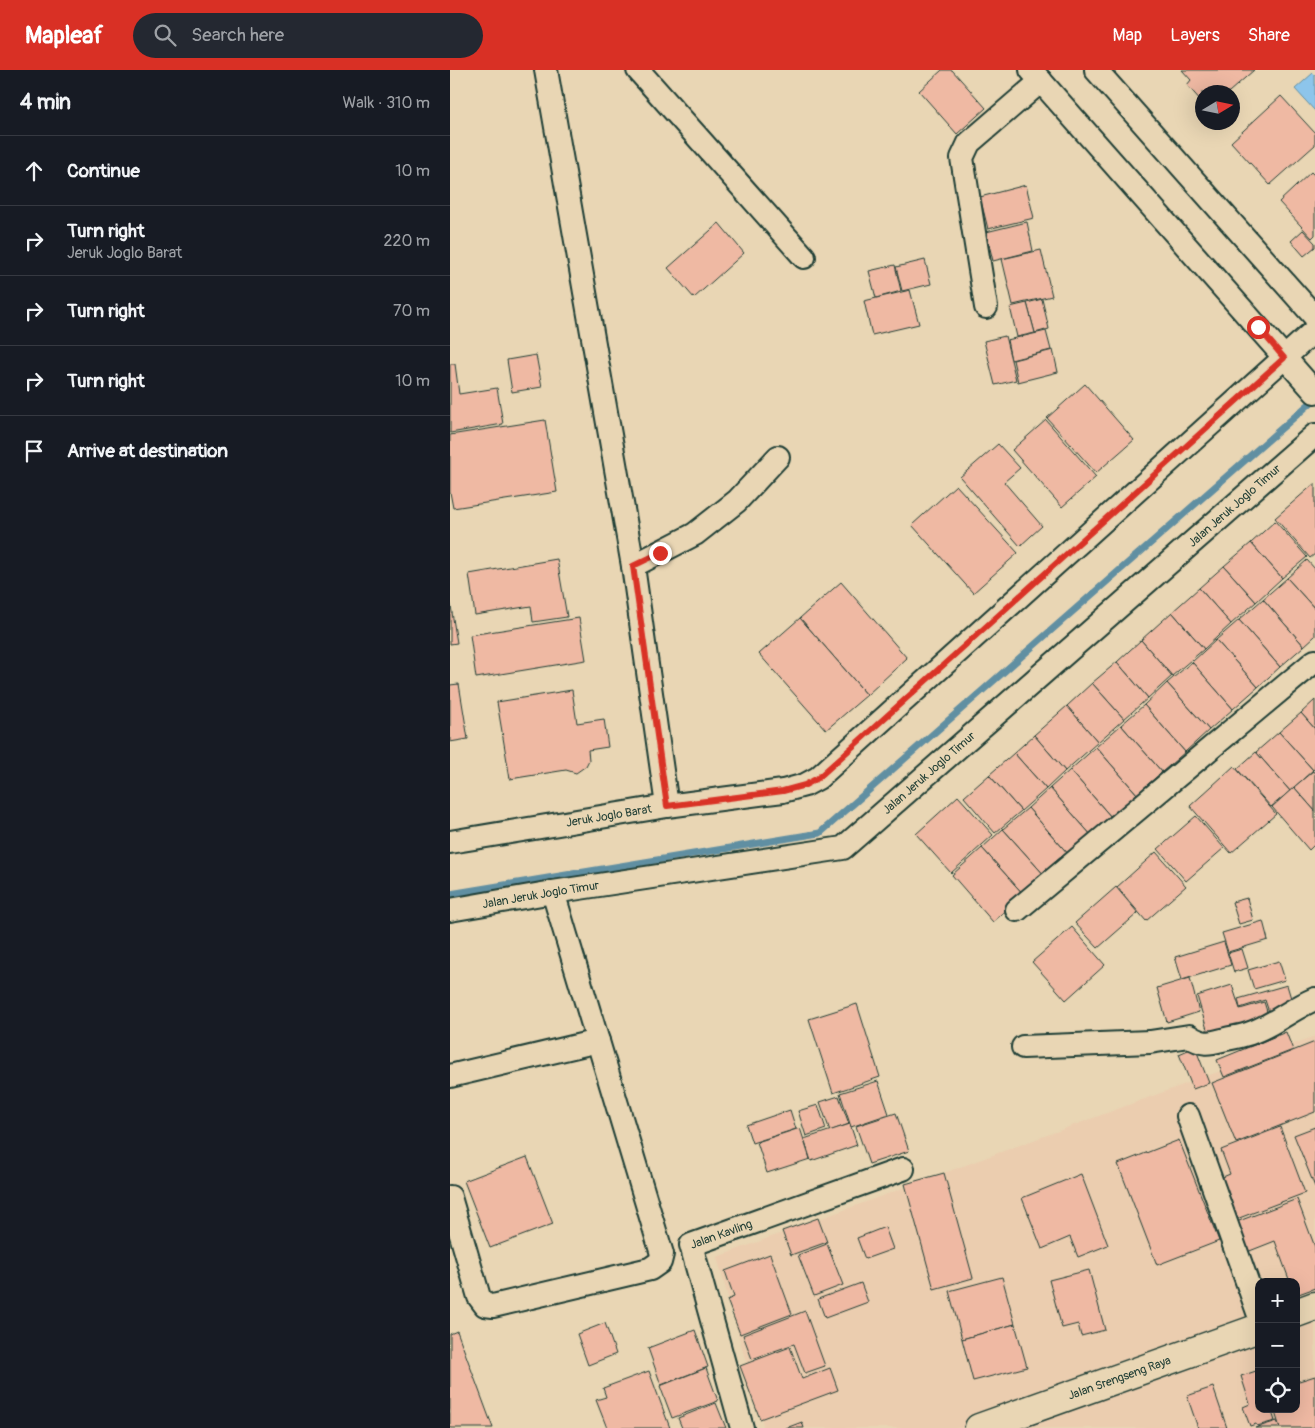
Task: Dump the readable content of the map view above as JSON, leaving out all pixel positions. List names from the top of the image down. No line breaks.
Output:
{"streets":{"main road":["Jalan Srengseng Raya"],"street":["Jalan Jeruk Joglo Timur","Jeruk Joglo Barat","Jalan Kavling"]},"north":"right","page":{"header":"Mapleaf","search":"Search here","nav":["Map","Layers","Share"],"heading":["4 min","Walk · 310 m"],"list":[["Continue","10 m"],["Turn right","Jeruk Joglo Barat","220 m"],["Turn right","70 m"],["Turn right","10 m"],"Arrive at destination"],"map_buttons":["+","−"]}}
